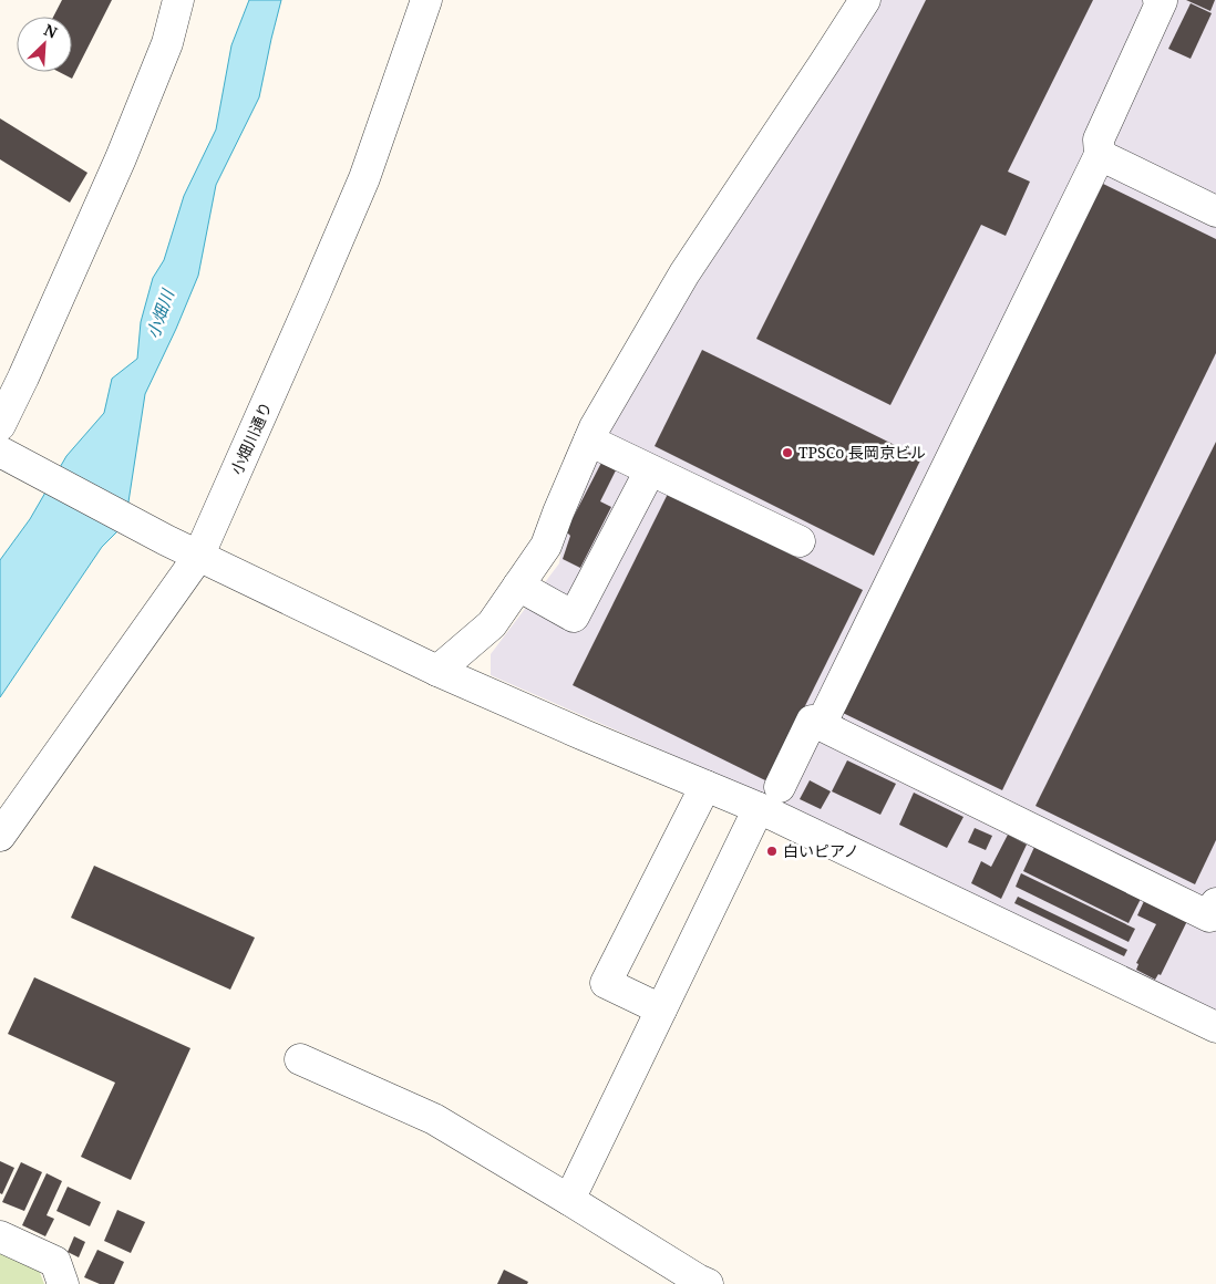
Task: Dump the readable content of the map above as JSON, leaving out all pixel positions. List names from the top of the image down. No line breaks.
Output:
{"streets":{"street":["小畑川通り"]},"water":["小畑川"],"places":["TPSCo 長岡京ビル","白いピアノ"],"north":"top right"}
